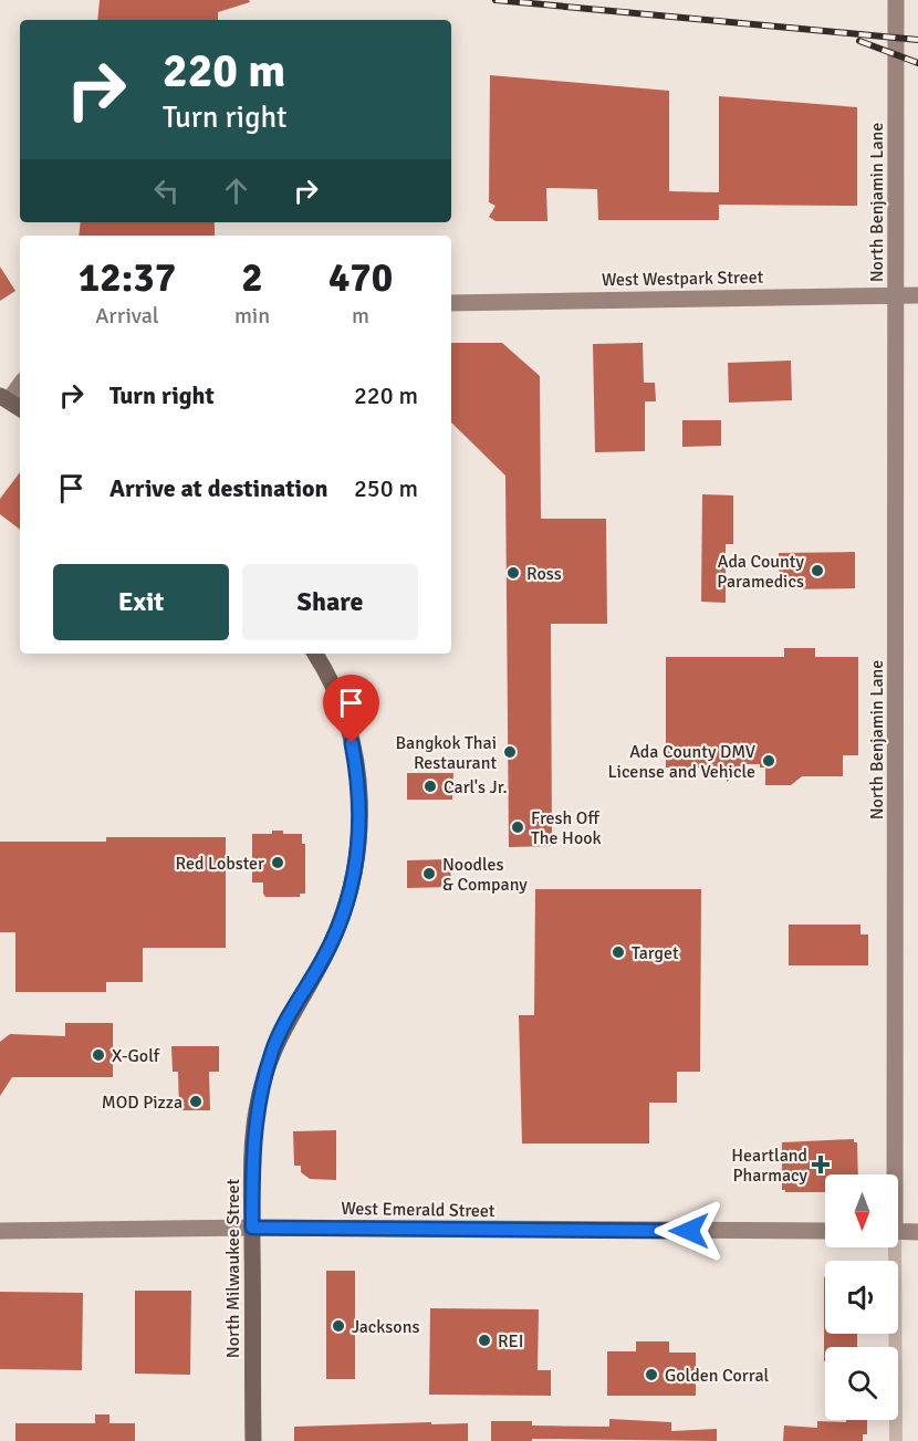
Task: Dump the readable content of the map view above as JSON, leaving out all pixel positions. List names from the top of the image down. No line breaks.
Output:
{"streets":{"main road":["North Milwaukee Street"],"street":["North Benjamin Lane","West Westpark Street","West Emerald Street"]},"crossings":[["North Benjamin Lane","West Westpark Street"],["West Emerald Street","North Milwaukee Street"]],"places":{"other":["Ada County Paramedics","Ross","Bangkok Thai Restaurant","Ada County DMV License and Vehicle","Carl's Jr.","Fresh Off The Hook","Red Lobster","Noodles & Company","Target","X-Golf","MOD Pizza","Jacksons","REI","Golden Corral"],"health":["Heartland Pharmacy"]},"north":"bottom","page":{"turn":["220 m","Turn right"],"eta":["12:37","Arrival","2","min","470","m"],"list":[{"name":"Turn right","value":"220 m"},{"name":"Arrive at destination","value":"250 m"}],"buttons":["Exit","Share"]}}
